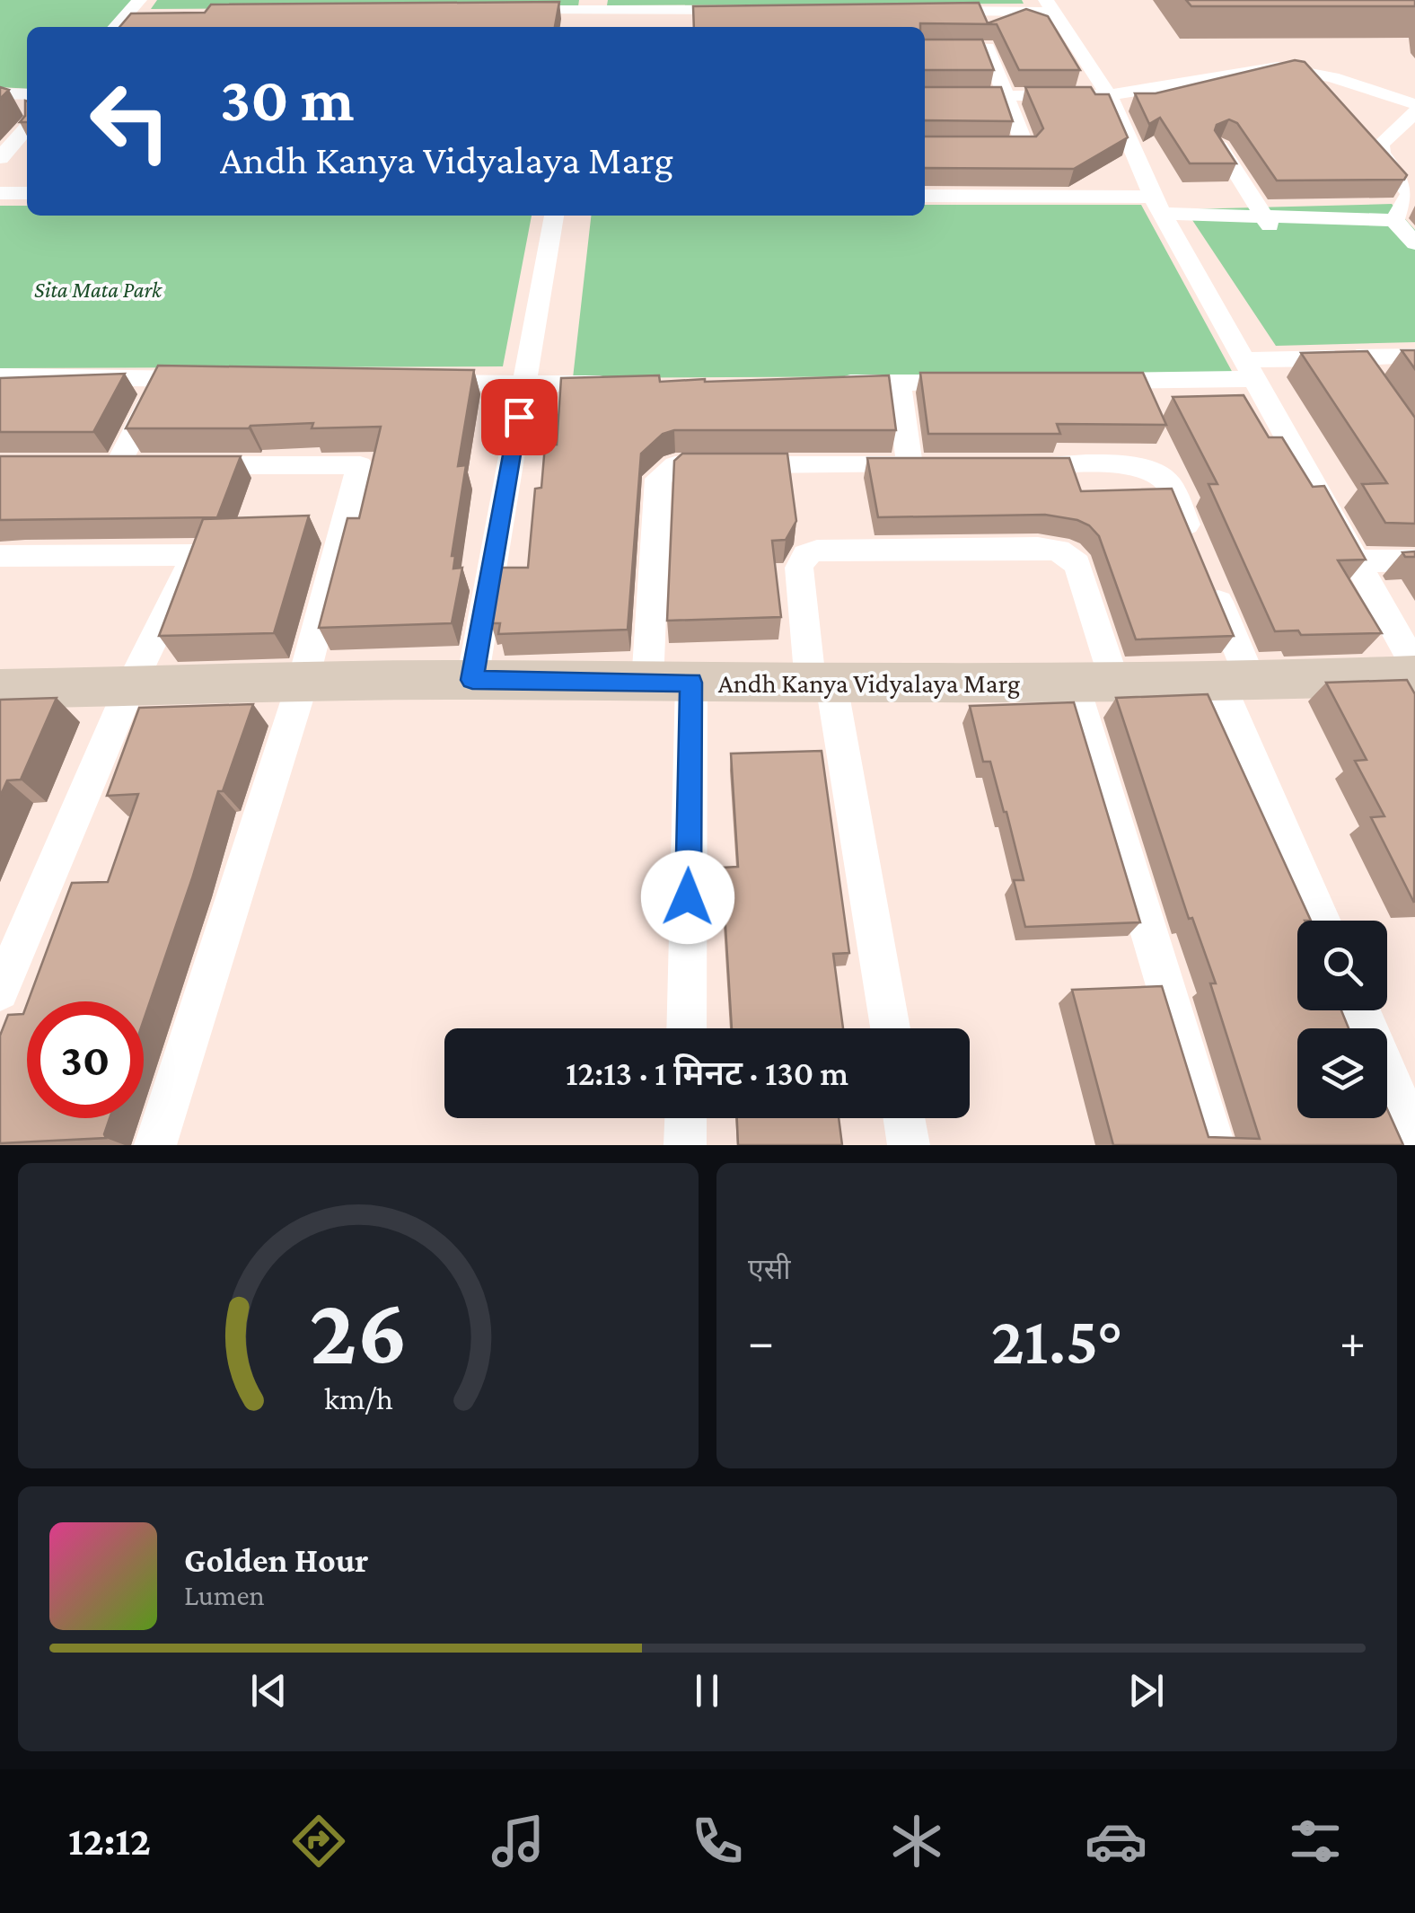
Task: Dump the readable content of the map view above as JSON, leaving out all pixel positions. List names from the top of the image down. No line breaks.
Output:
{"streets":{"street":["Andh Kanya Vidyalaya Marg"]},"parks":["Sita Mata Park"],"page":{"turn":["30 m","Andh Kanya Vidyalaya Marg"],"limit":"30","trip":"12:13 · 1 मिनट · 130 m","tile":"एसी","heat":["−","21.5°","+"],"song":["Golden Hour","Lumen"],"tabs":"12:12","gauge":["26","km/h"]}}
